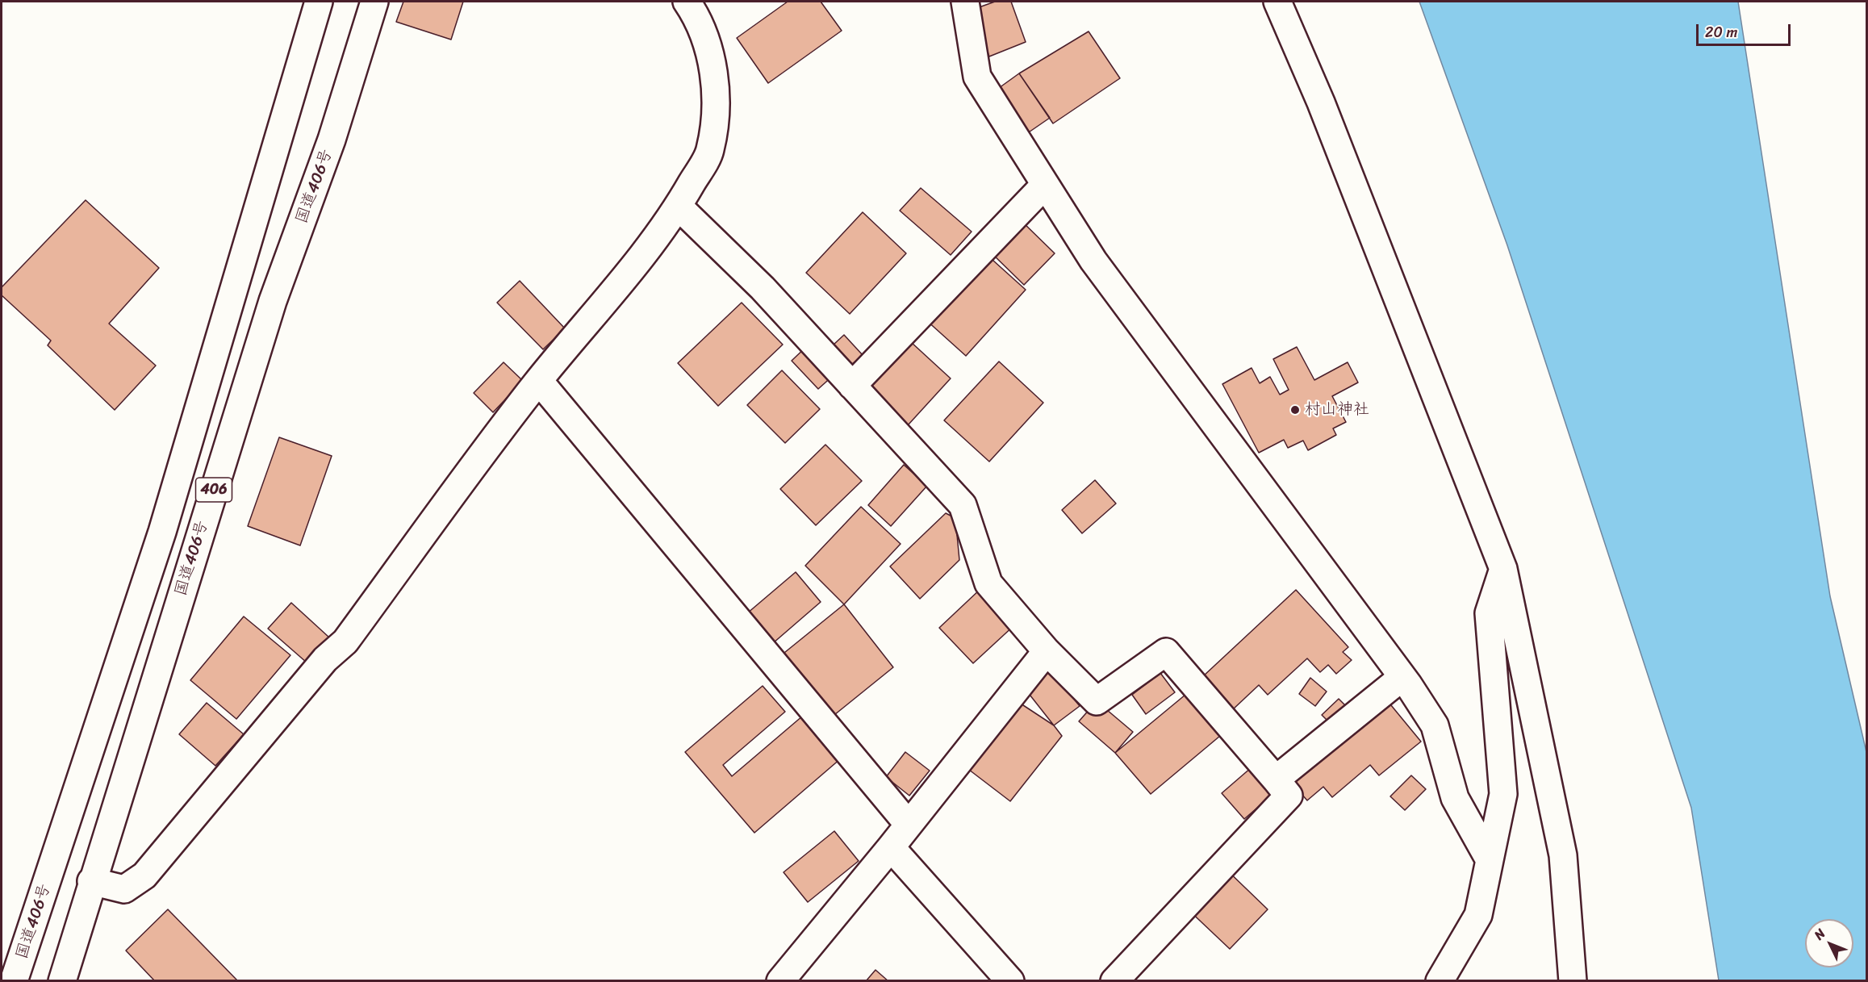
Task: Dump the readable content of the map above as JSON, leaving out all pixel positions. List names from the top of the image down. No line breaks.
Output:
{"streets":{"main road":["国道406号","406"]},"places":["村山神社"],"scale_bar":"20 m","north":"top left"}
